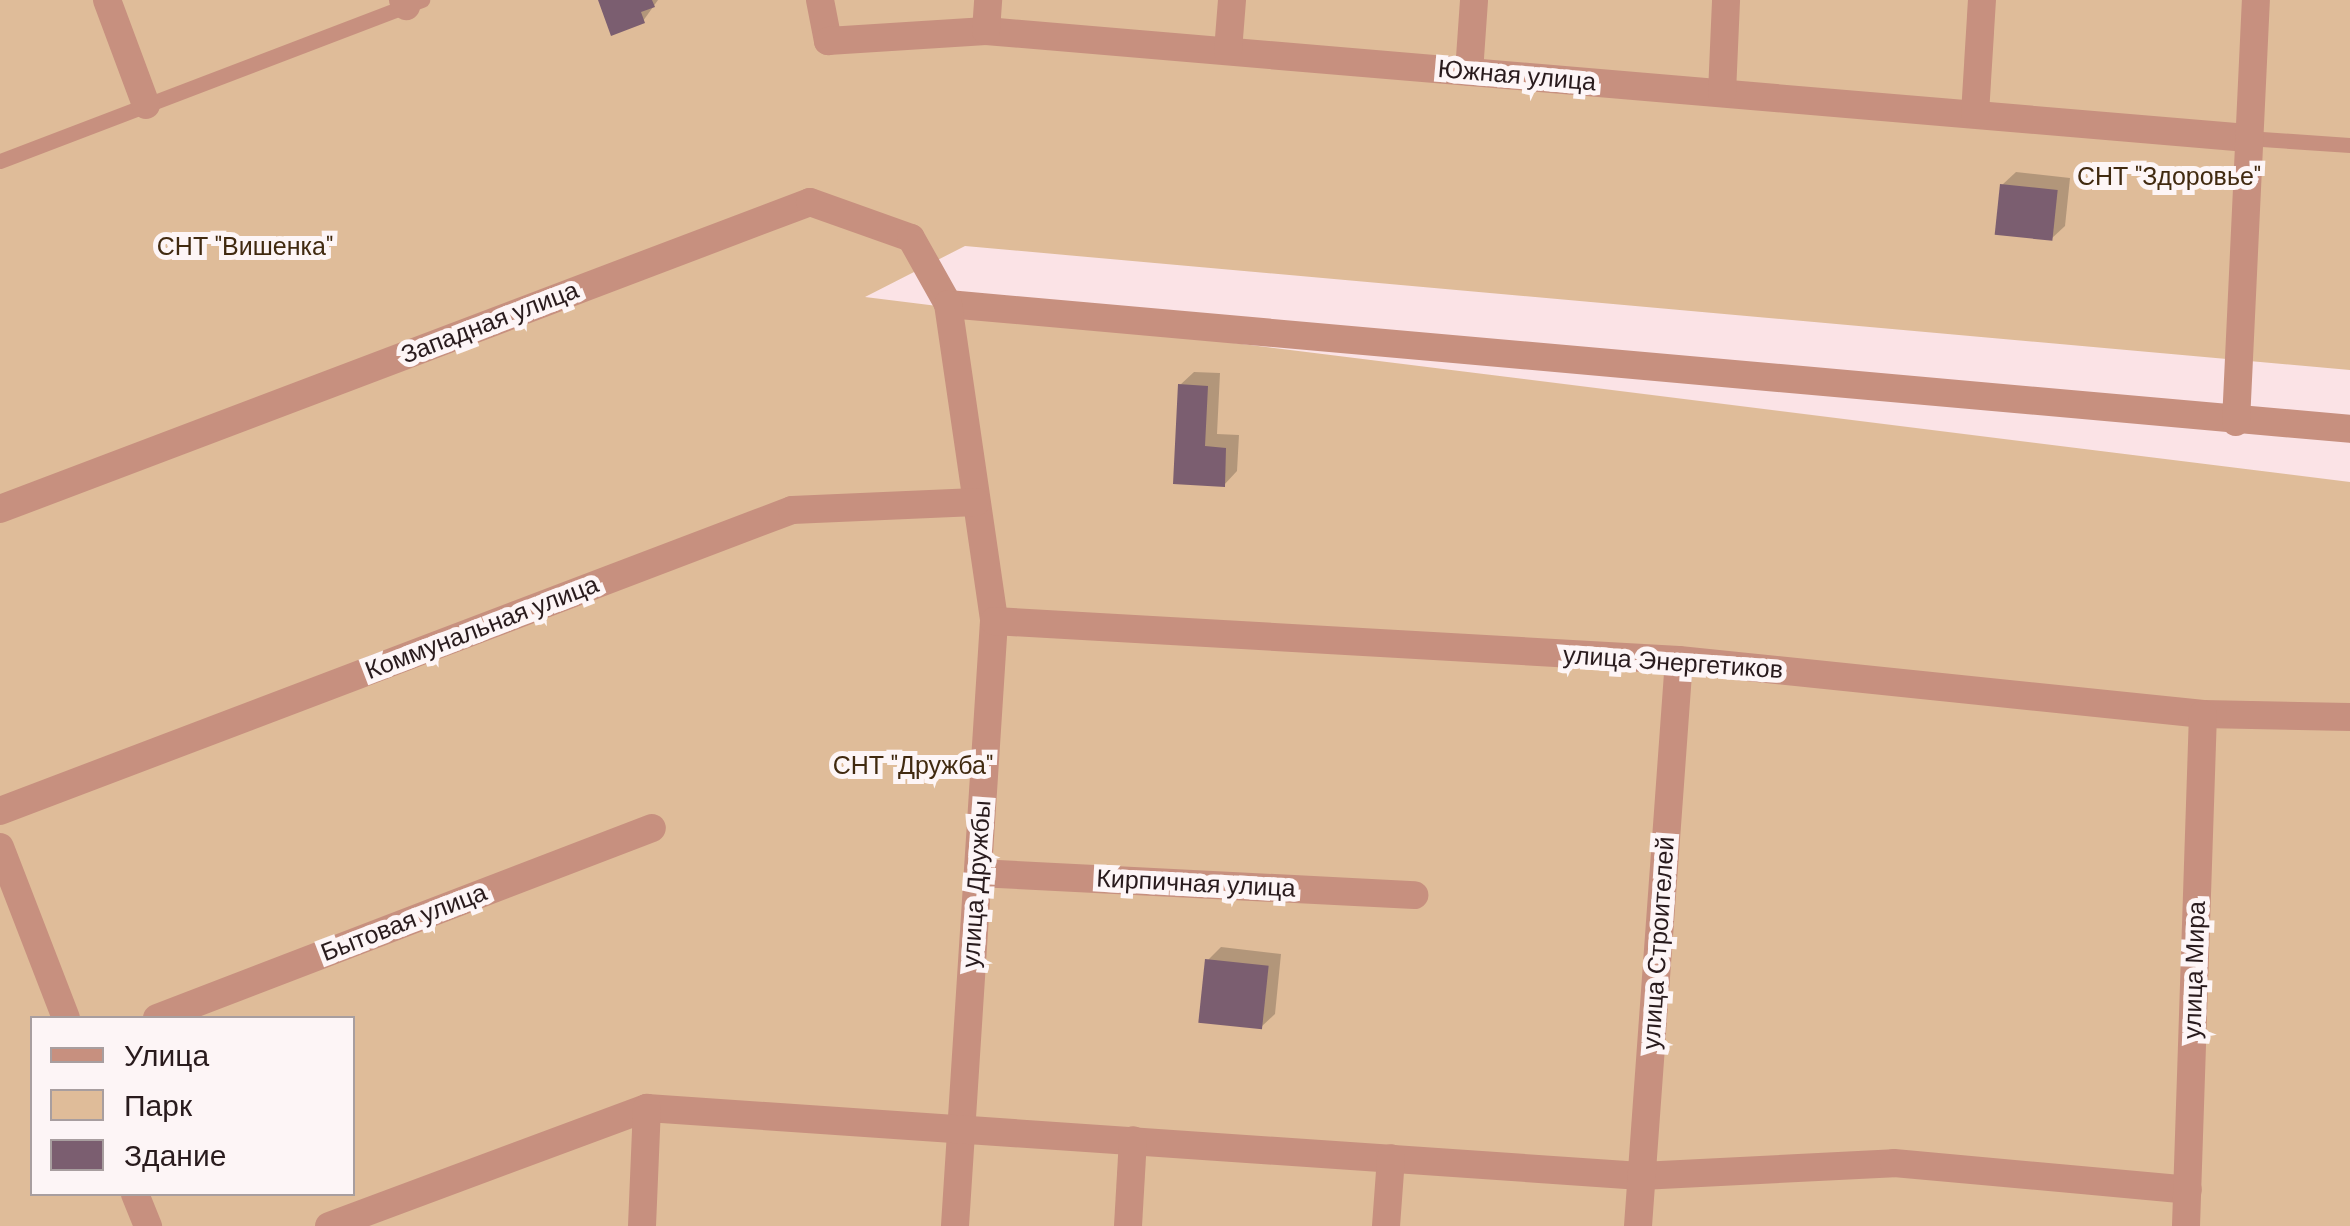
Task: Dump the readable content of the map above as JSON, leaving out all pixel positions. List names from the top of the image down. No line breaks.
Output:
{"streets":{"street":["Южная улица","Западная улица","Коммунальная улица","улица Энергетиков","улица Дружбы","Кирпичная улица","Бытовая улица","улица Строителей","улица Мира"]},"crossings":[["Западная улица","улица Дружбы"],["Коммунальная улица","улица Дружбы"],["улица Энергетиков","улица Дружбы"],["улица Энергетиков","улица Строителей"],["улица Энергетиков","улица Мира"],["улица Дружбы","Кирпичная улица"]],"parks":["СНТ \"Здоровье\"","СНТ \"Вишенка\"","СНТ \"Дружба\""],"legend":["Улица","Парк","Здание"]}
